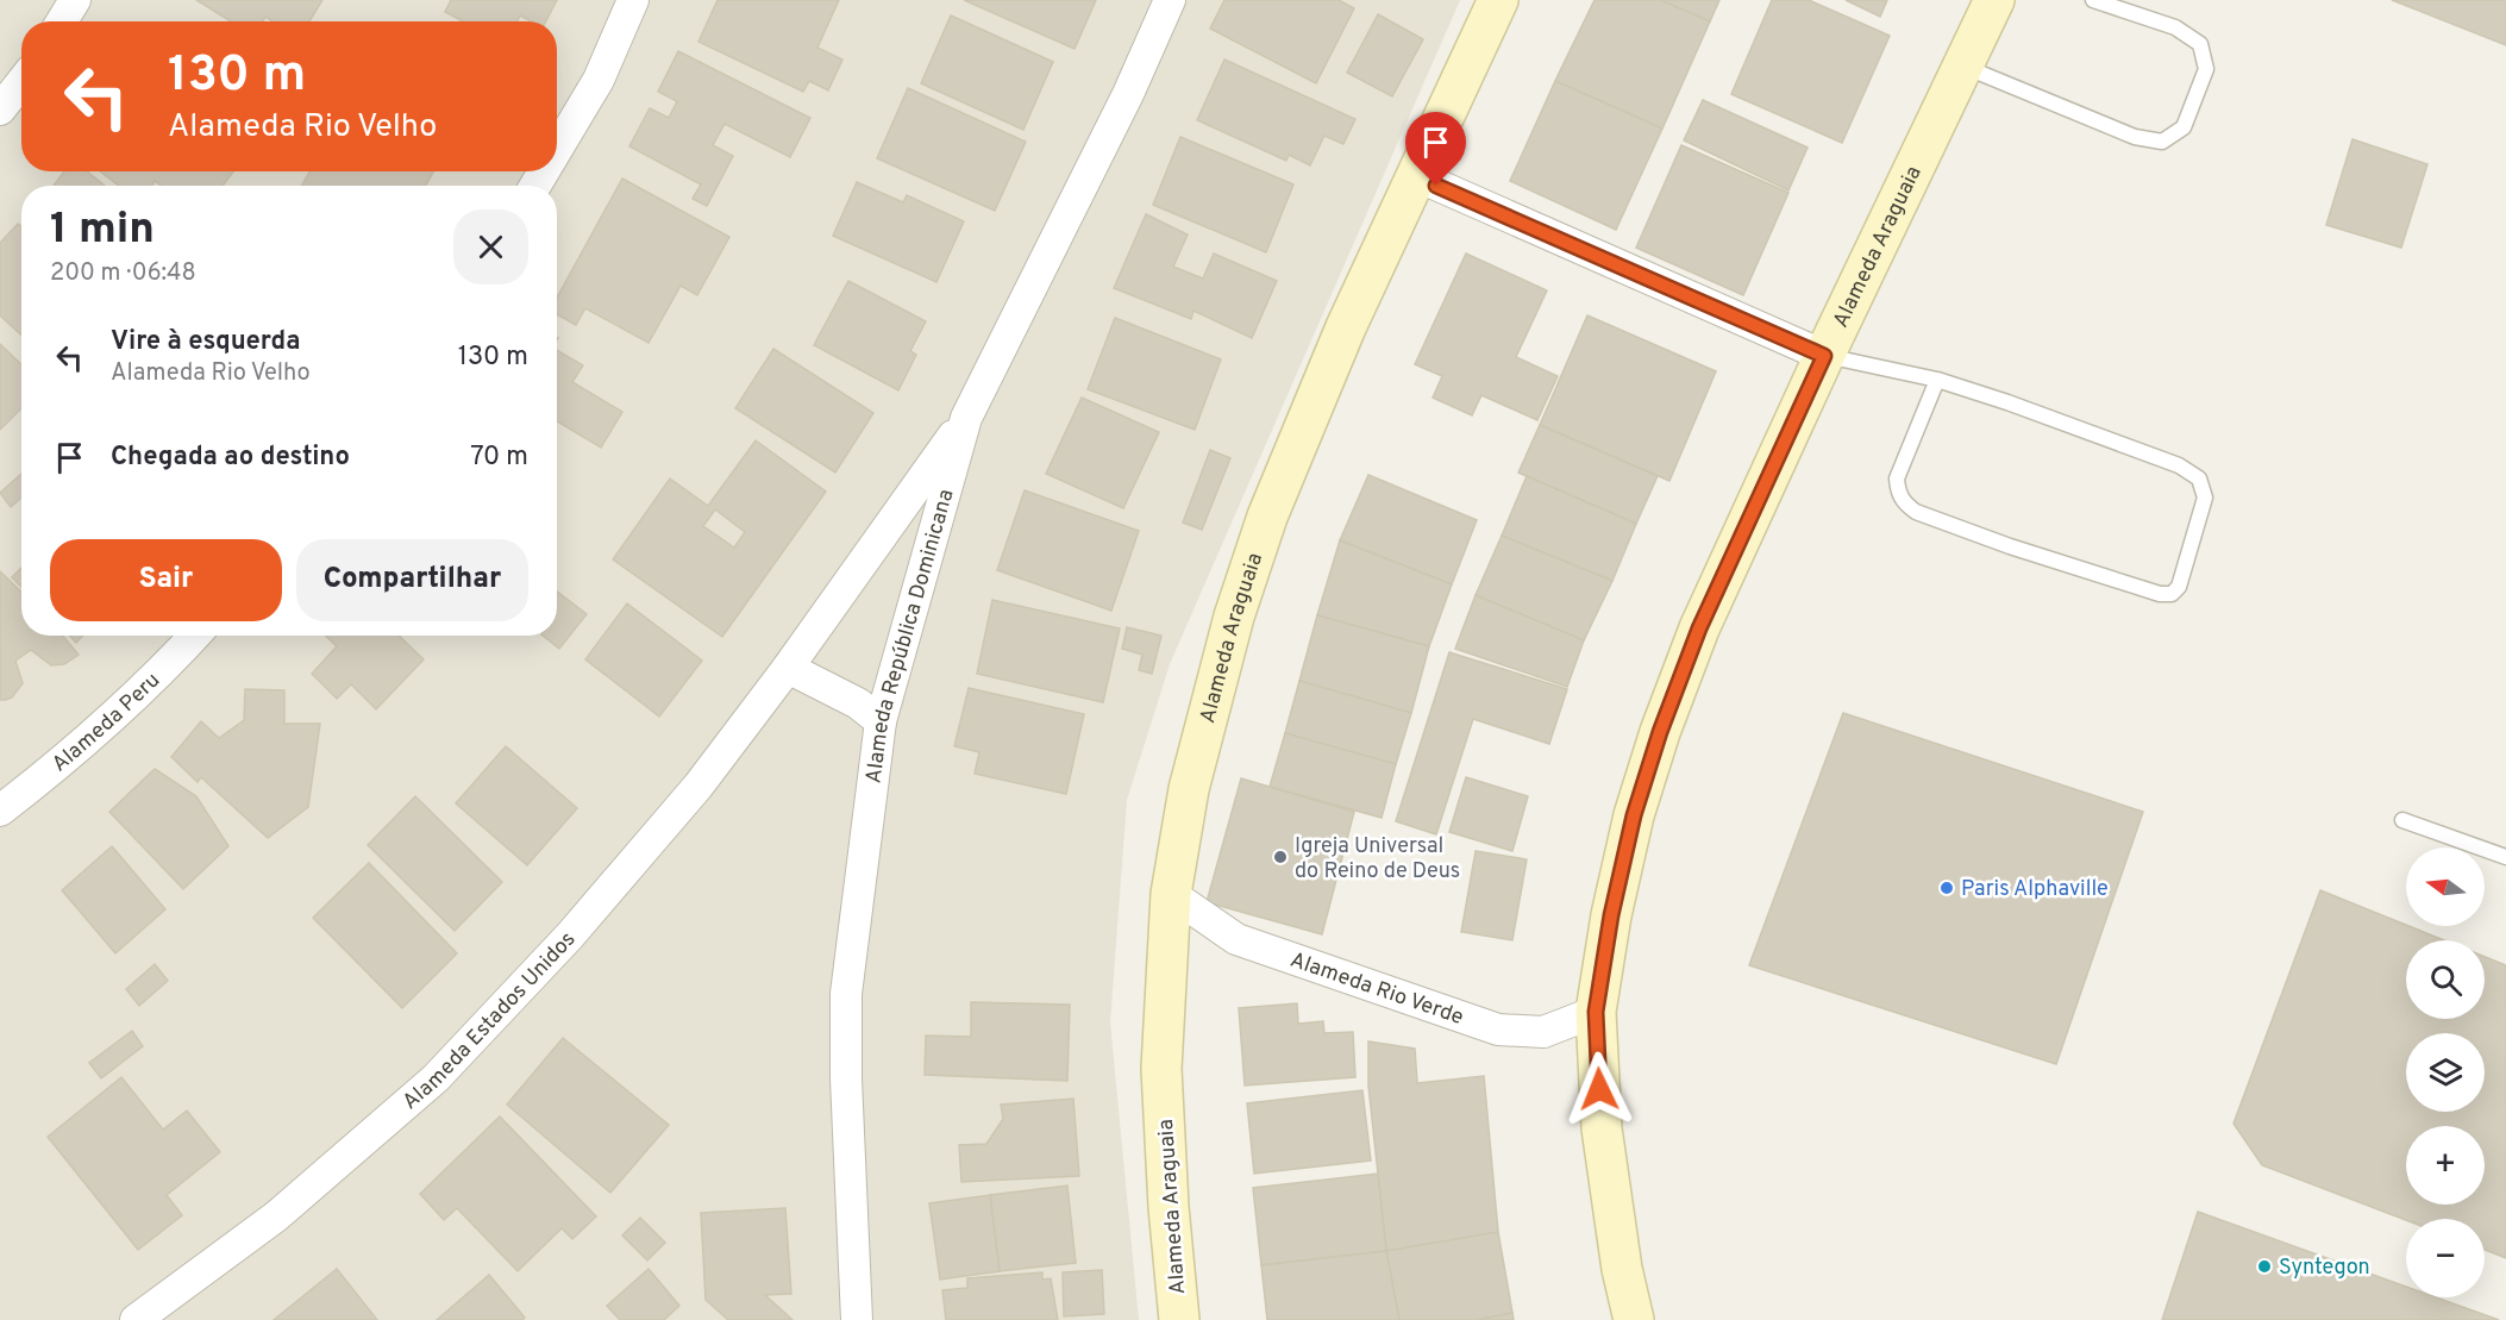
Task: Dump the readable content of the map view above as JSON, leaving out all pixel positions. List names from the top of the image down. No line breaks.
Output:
{"streets":{"main road":["Alameda Araguaia"],"street":["Alameda República Dominicana","Alameda Peru","Alameda Rio Verde","Alameda Estados Unidos"]},"crossings":[["Alameda Araguaia","Alameda Rio Verde"],["Alameda República Dominicana","Alameda Estados Unidos"]],"places":["Igreja Universal do Reino de Deus","Paris Alphaville","Syntegon"],"north":"left","page":{"turn":["130 m","Alameda Rio Velho"],"heading":["1 min","200 m · 06:48"],"list":[{"name":"Vire à esquerda","note":"Alameda Rio Velho","value":"130 m"},{"name":"Chegada ao destino","value":"70 m"}],"buttons":["Sair","Compartilhar"],"map_buttons":["+","−"]}}
